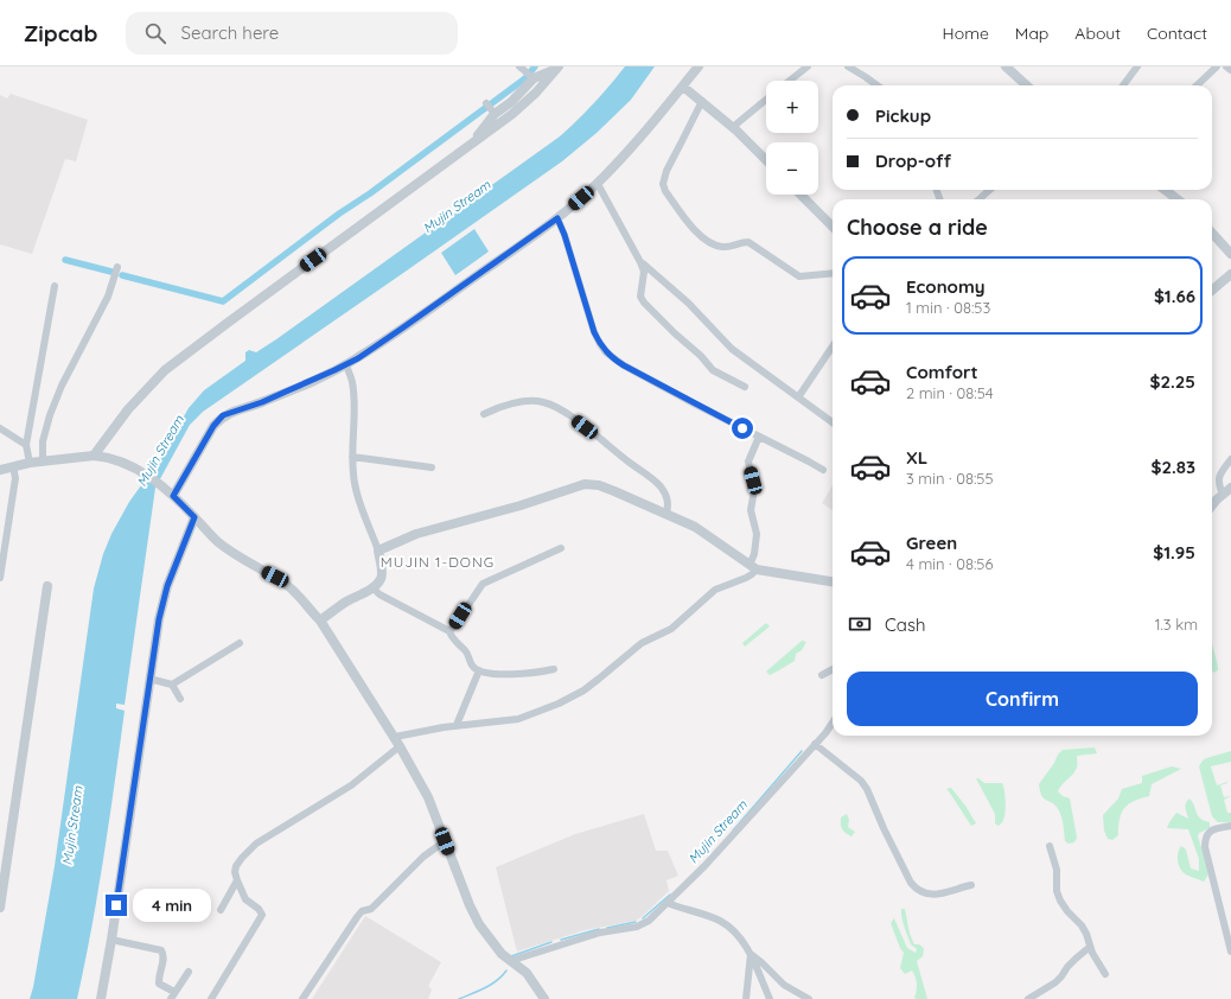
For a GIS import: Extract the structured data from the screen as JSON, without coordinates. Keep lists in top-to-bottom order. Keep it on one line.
{"districts":["MUJIN 1-DONG"],"water":["Mujin Stream"],"page":{"header":"Zipcab","search":"Search here","nav":["Home","Map","About","Contact"],"map_buttons":["+","−"],"banner":["Pickup","Drop-off"],"heading":"Choose a ride","list":[{"name":"Economy","note":"1 min · 08:53","value":"$1.66"},{"name":"Comfort","note":"2 min · 08:54","value":"$2.25"},{"name":"XL","note":"3 min · 08:55","value":"$2.83"},{"name":"Green","note":"4 min · 08:56","value":"$1.95"}],"pay":["Cash","1.3 km"],"buttons":"Confirm","bubble":"4 min"}}
